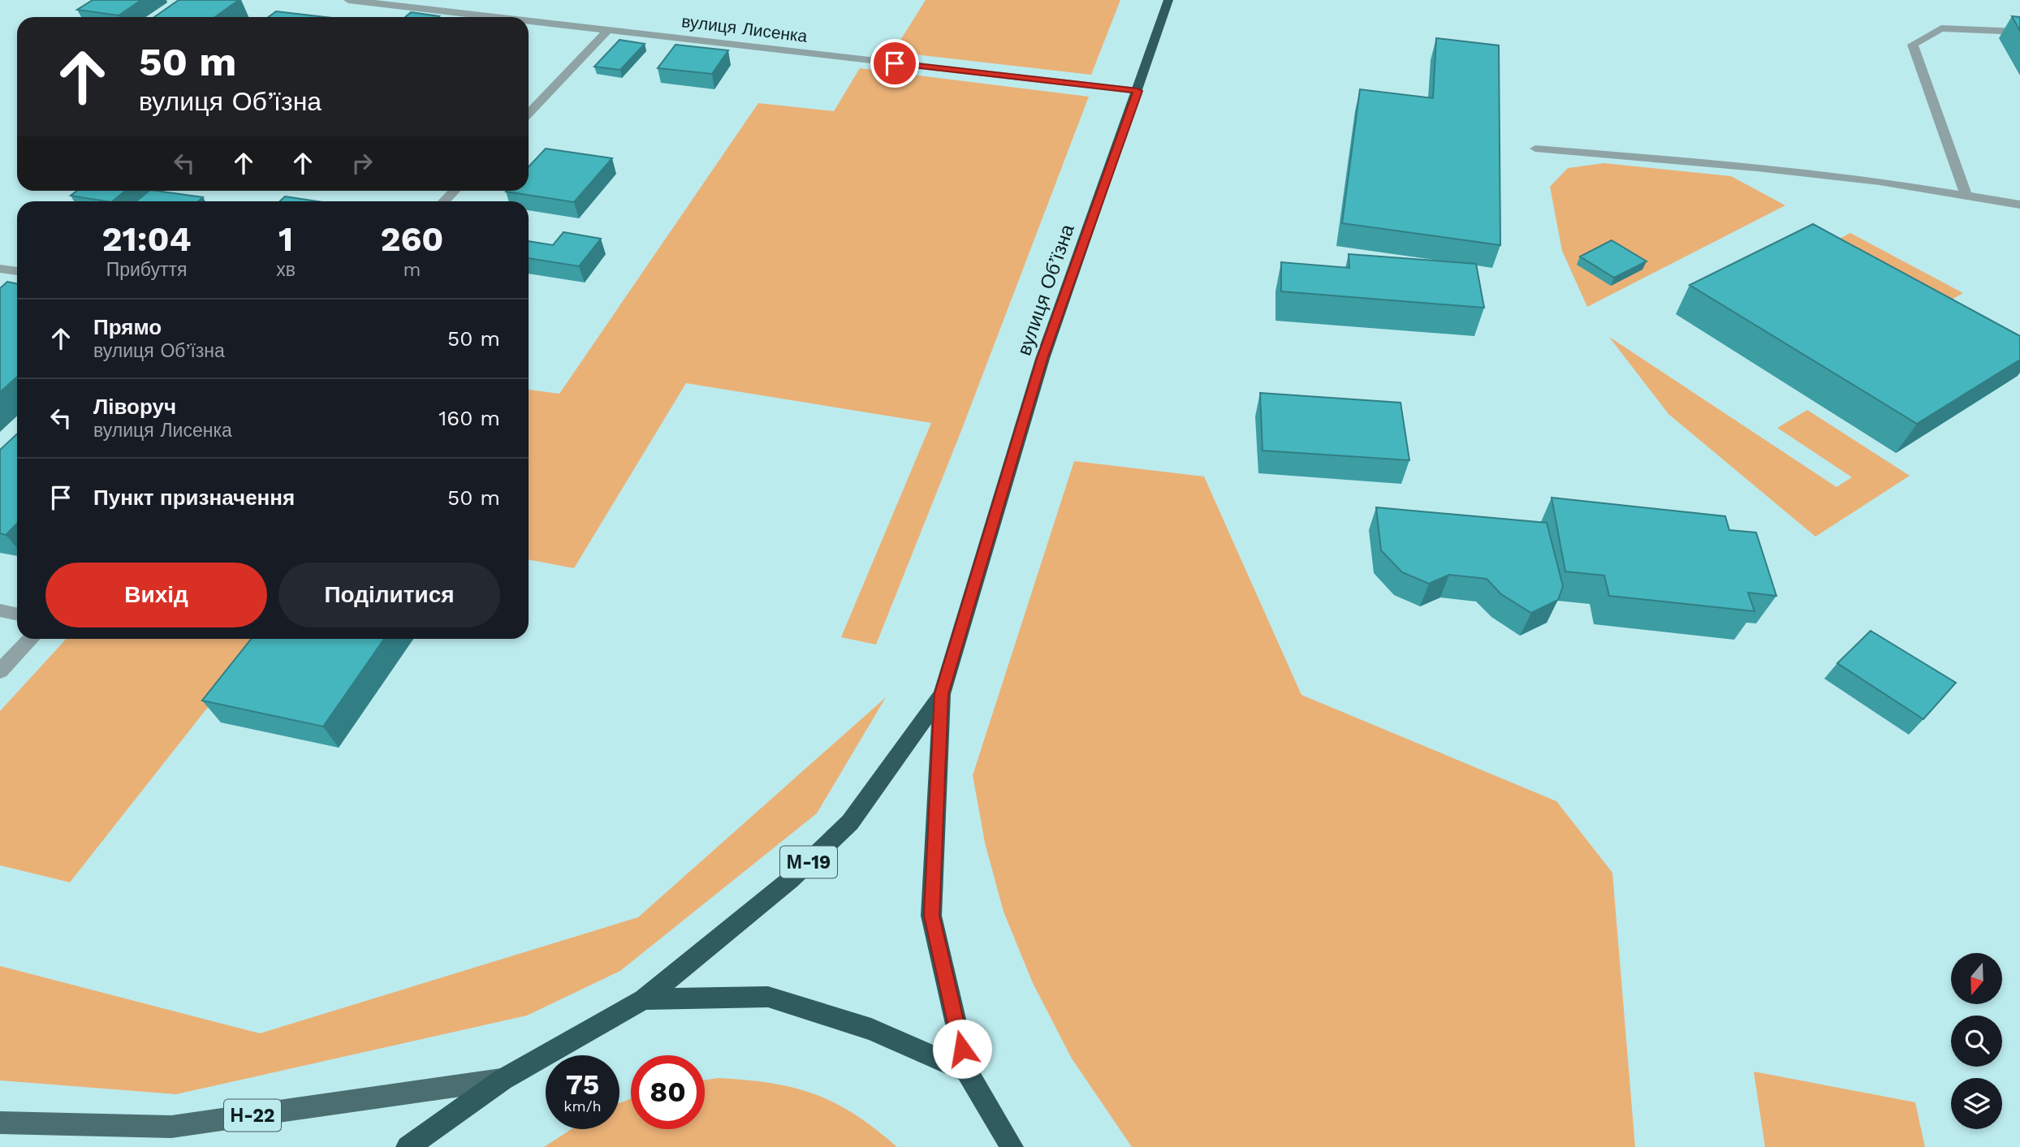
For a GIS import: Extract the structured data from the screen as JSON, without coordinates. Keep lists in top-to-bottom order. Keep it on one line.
{"streets":{"highway":["вулиця Об’їзна","М-19"],"main road":["Н-22"],"street":["вулиця Лисенка"]},"crossings":[["вулиця Лисенка","вулиця Об’їзна"],["вулиця Об’їзна","М-19"],["М-19","Н-22"]],"north":"bottom","page":{"turn":["50 m","вулиця Об’їзна"],"eta":["21:04","Прибуття","1","хв","260","m"],"list":[{"name":"Прямо","note":"вулиця Об’їзна","value":"50 m"},{"name":"Ліворуч","note":"вулиця Лисенка","value":"160 m"},{"name":"Пункт призначення","value":"50 m"}],"buttons":["Вихід","Поділитися"],"speed":"75 km/h","limit":"80"}}
